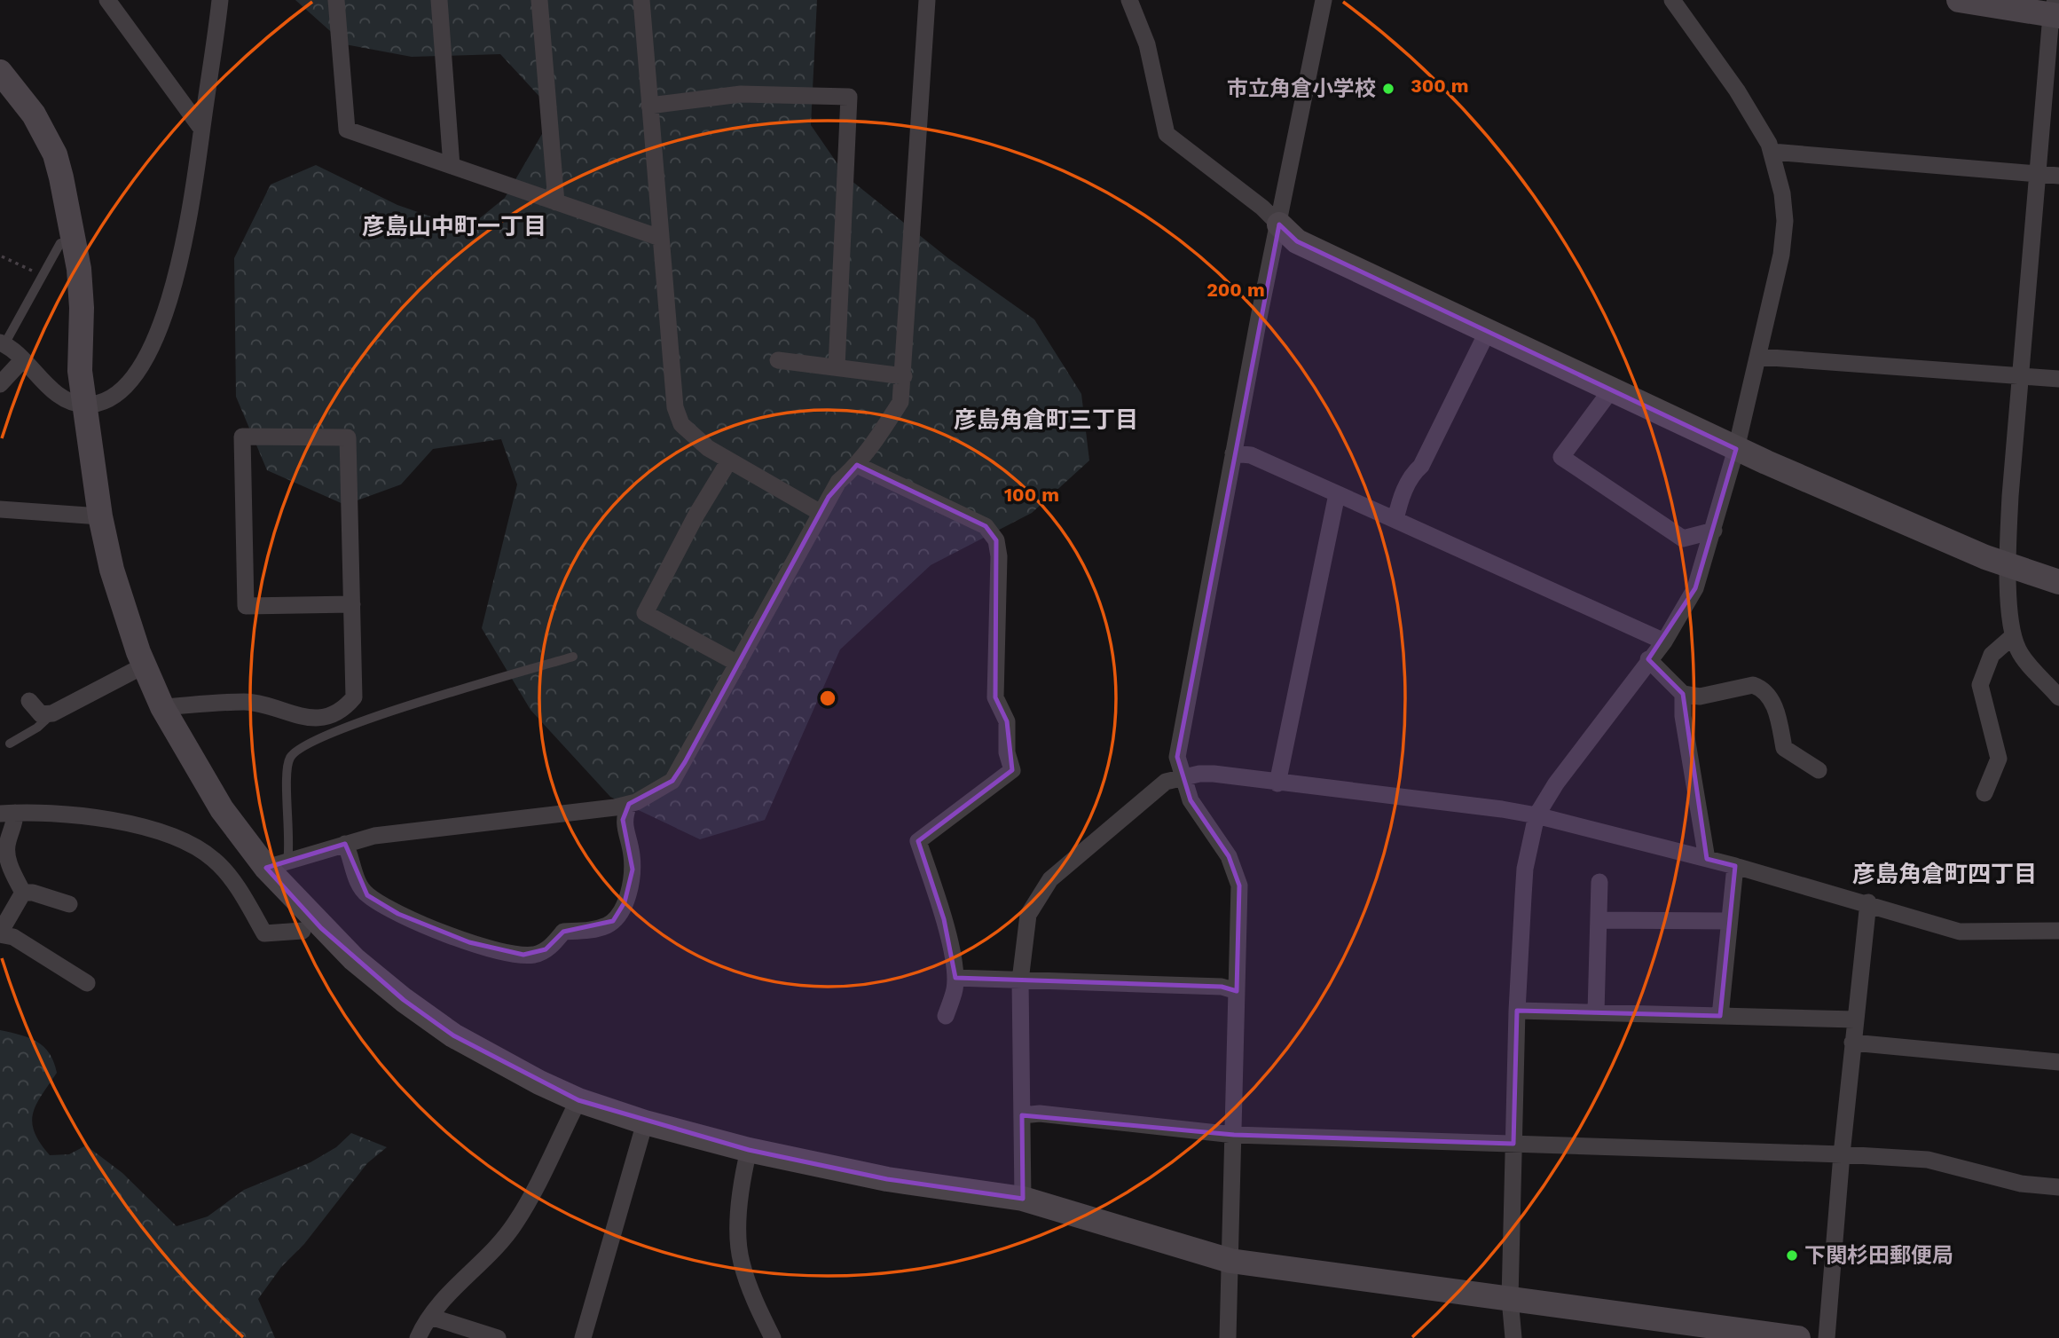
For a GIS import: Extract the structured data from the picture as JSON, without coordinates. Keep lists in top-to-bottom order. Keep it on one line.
{"districts":["彦島山中町一丁目","彦島角倉町三丁目","彦島角倉町四丁目"],"places":["市立角倉小学校","下関杉田郵便局"],"rings":["300 m","200 m","100 m"]}
